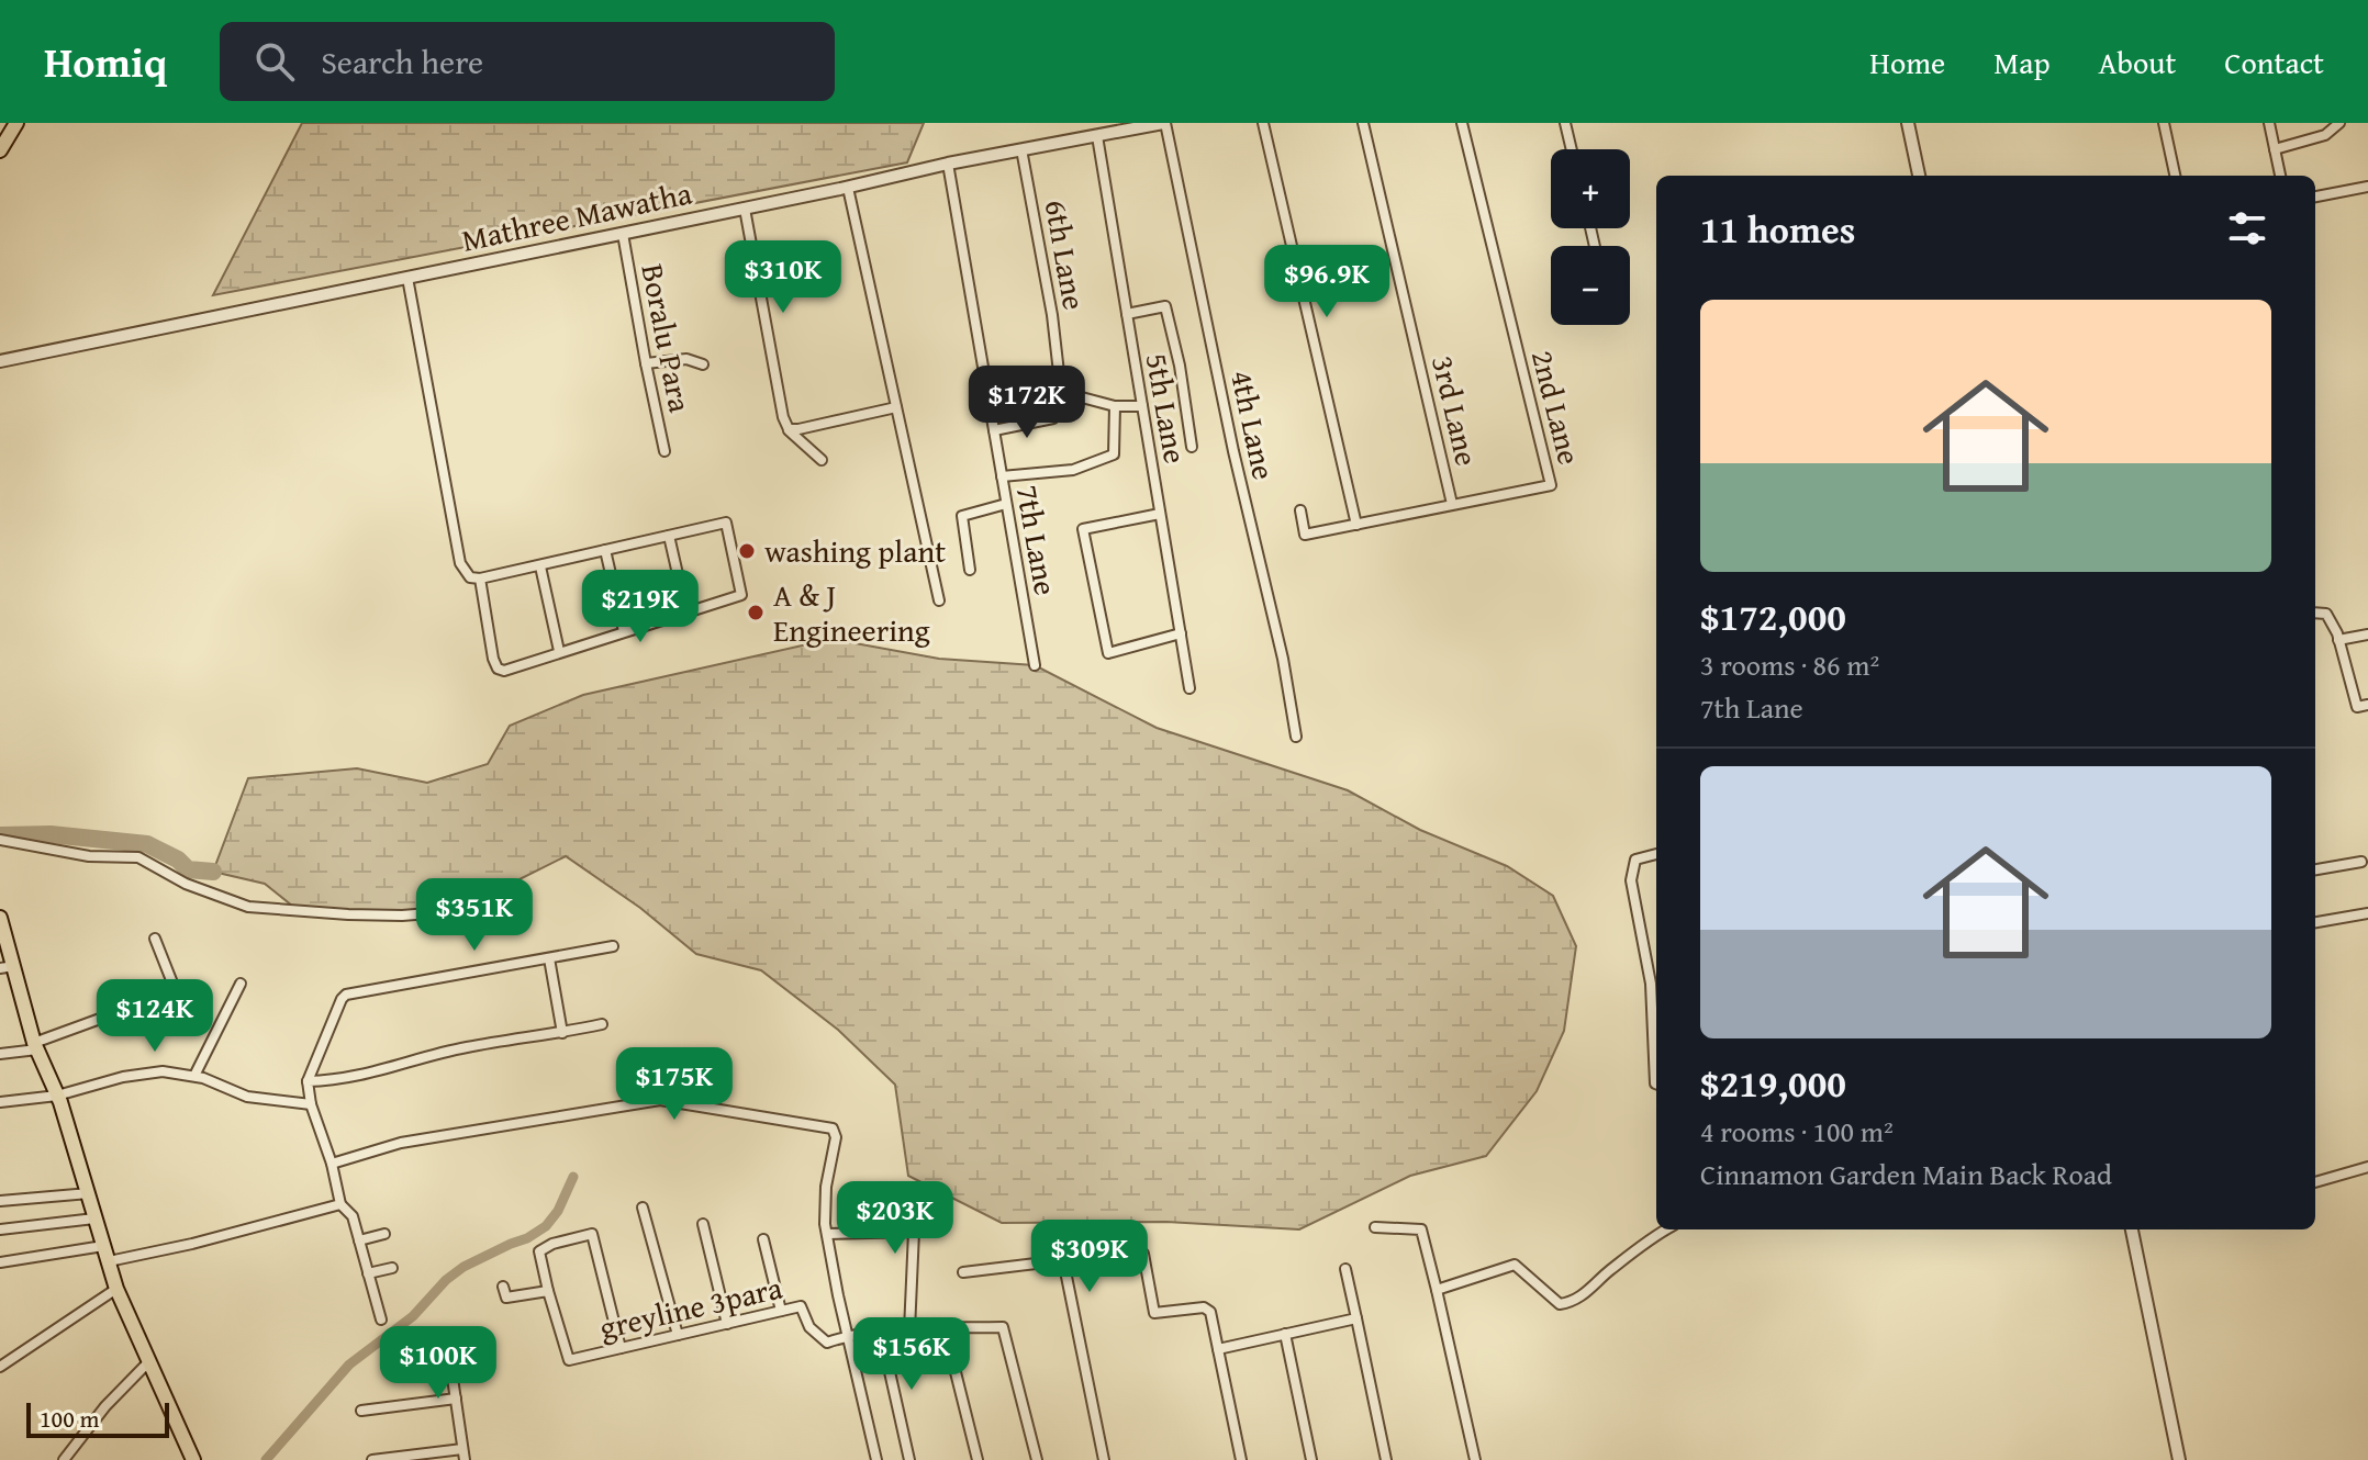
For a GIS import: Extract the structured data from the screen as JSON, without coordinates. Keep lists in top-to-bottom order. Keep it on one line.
{"streets":{"street":["Mathree Mawatha","6th Lane","Boralu Para","2nd Lane","5th Lane","3rd Lane","4th Lane","7th Lane","greyline 3para"]},"crossings":[["Mathree Mawatha","6th Lane"],["Mathree Mawatha","Boralu Para"],["Mathree Mawatha","5th Lane"],["Mathree Mawatha","4th Lane"],["Mathree Mawatha","7th Lane"],["6th Lane","5th Lane"],["2nd Lane","3rd Lane"]],"places":["washing plant","A & J Engineering"],"scale_bar":"100 m","page":{"header":"Homiq","search":"Search here","nav":["Home","Map","About","Contact"],"map_buttons":["+","−"],"heading":"11 homes","price":["$310K","$96.9K","$172K","$219K","$351K","$124K","$175K","$203K","$309K","$156K","$100K"],"list":[{"name":"$172,000","note":"3 rooms · 86 m² · 7th Lane"},{"name":"$219,000","note":"4 rooms · 100 m² · Cinnamon Garden Main Back Road"}],"scale":"100 m"}}
